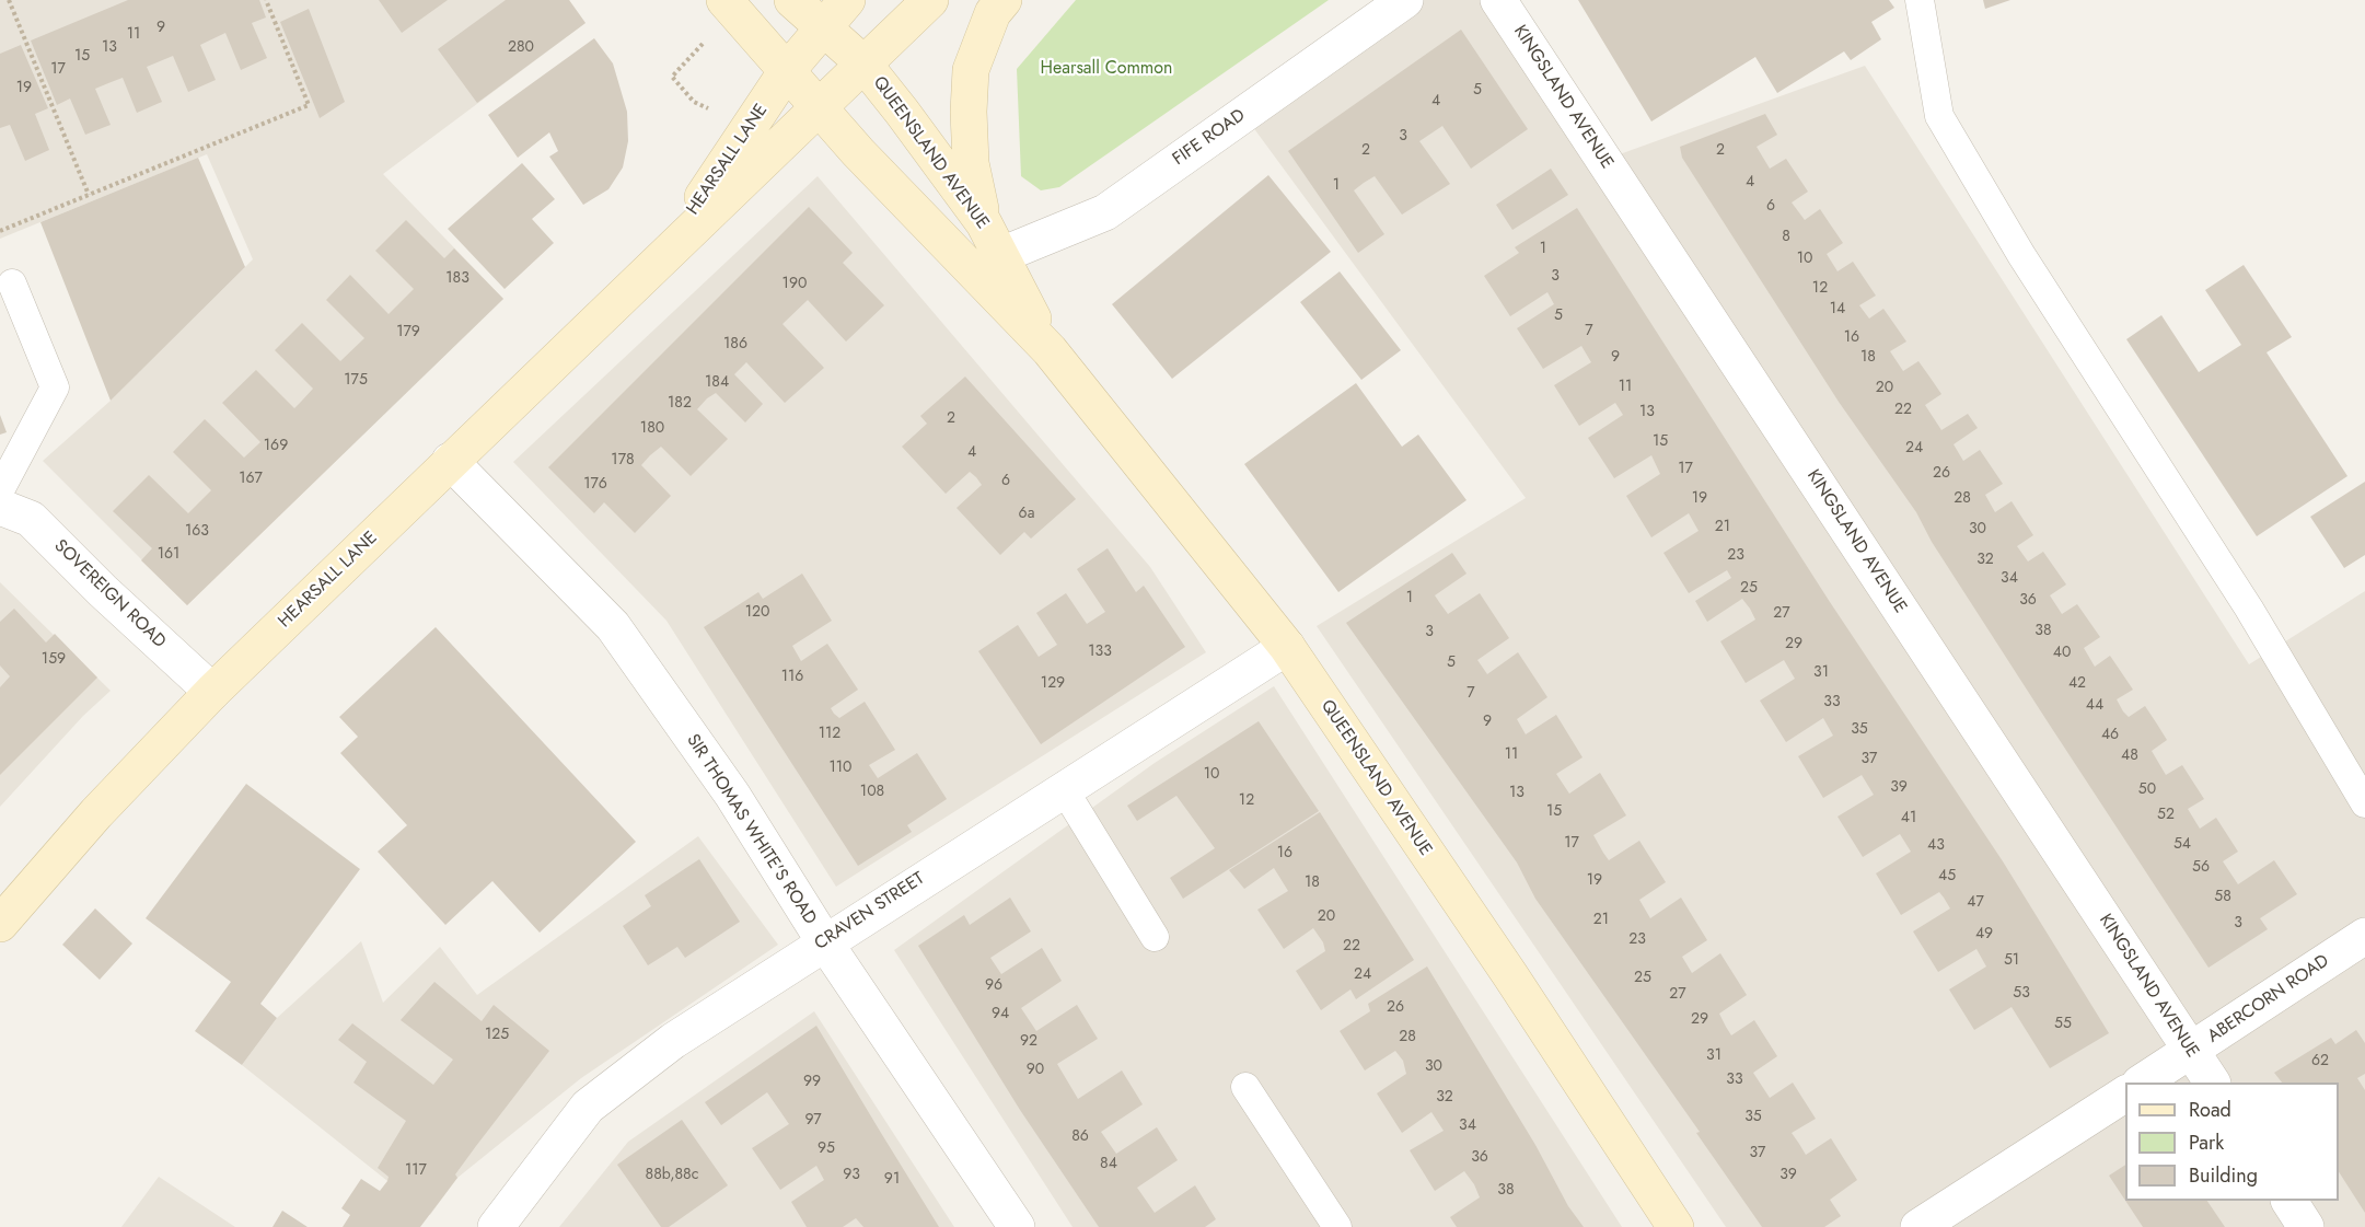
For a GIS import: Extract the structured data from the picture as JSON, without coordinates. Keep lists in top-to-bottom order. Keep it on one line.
{"streets":{"main road":["QUEENSLAND AVENUE","HEARSALL LANE"],"street":["KINGSLAND AVENUE","FIFE ROAD","SOVEREIGN ROAD","SIR THOMAS WHITE'S ROAD","CRAVEN STREET","ABERCORN ROAD"]},"crossings":[["KINGSLAND AVENUE","ABERCORN ROAD"],["FIFE ROAD","QUEENSLAND AVENUE"],["QUEENSLAND AVENUE","HEARSALL LANE"],["QUEENSLAND AVENUE","CRAVEN STREET"],["HEARSALL LANE","SOVEREIGN ROAD"],["HEARSALL LANE","SIR THOMAS WHITE'S ROAD"],["SIR THOMAS WHITE'S ROAD","CRAVEN STREET"]],"parks":["Hearsall Common"],"house_numbers":["9","11","13","280","15","17","19","5","4","3","2","2","4","1","6","8","1","10","3","183","190","12","14","5","7","179","16","186","9","18","175","184","11","20","182","22","13","2","180","15","169","24","4","178","17","26","167","6","176","19","28","6a","21","30","163","161","23","32","34","25","1","36","120","27","38","3","29","133","40","159","5","31","116","129","42","7","33","44","9","35","112","46","11","48","37","110","10","39","50","108","13","12","15","52","41","17","54","43","16","56","45","19","18","58","47","20","21","3","49","23","22","51","24","25","96","53","27","26","94","29","55","125","28","92","31","62","30","90","33","99","32","35","97","34","86","95","37","36","84","117","88b,88c","93","39","91","38"],"legend":["Road","Park","Building"]}
